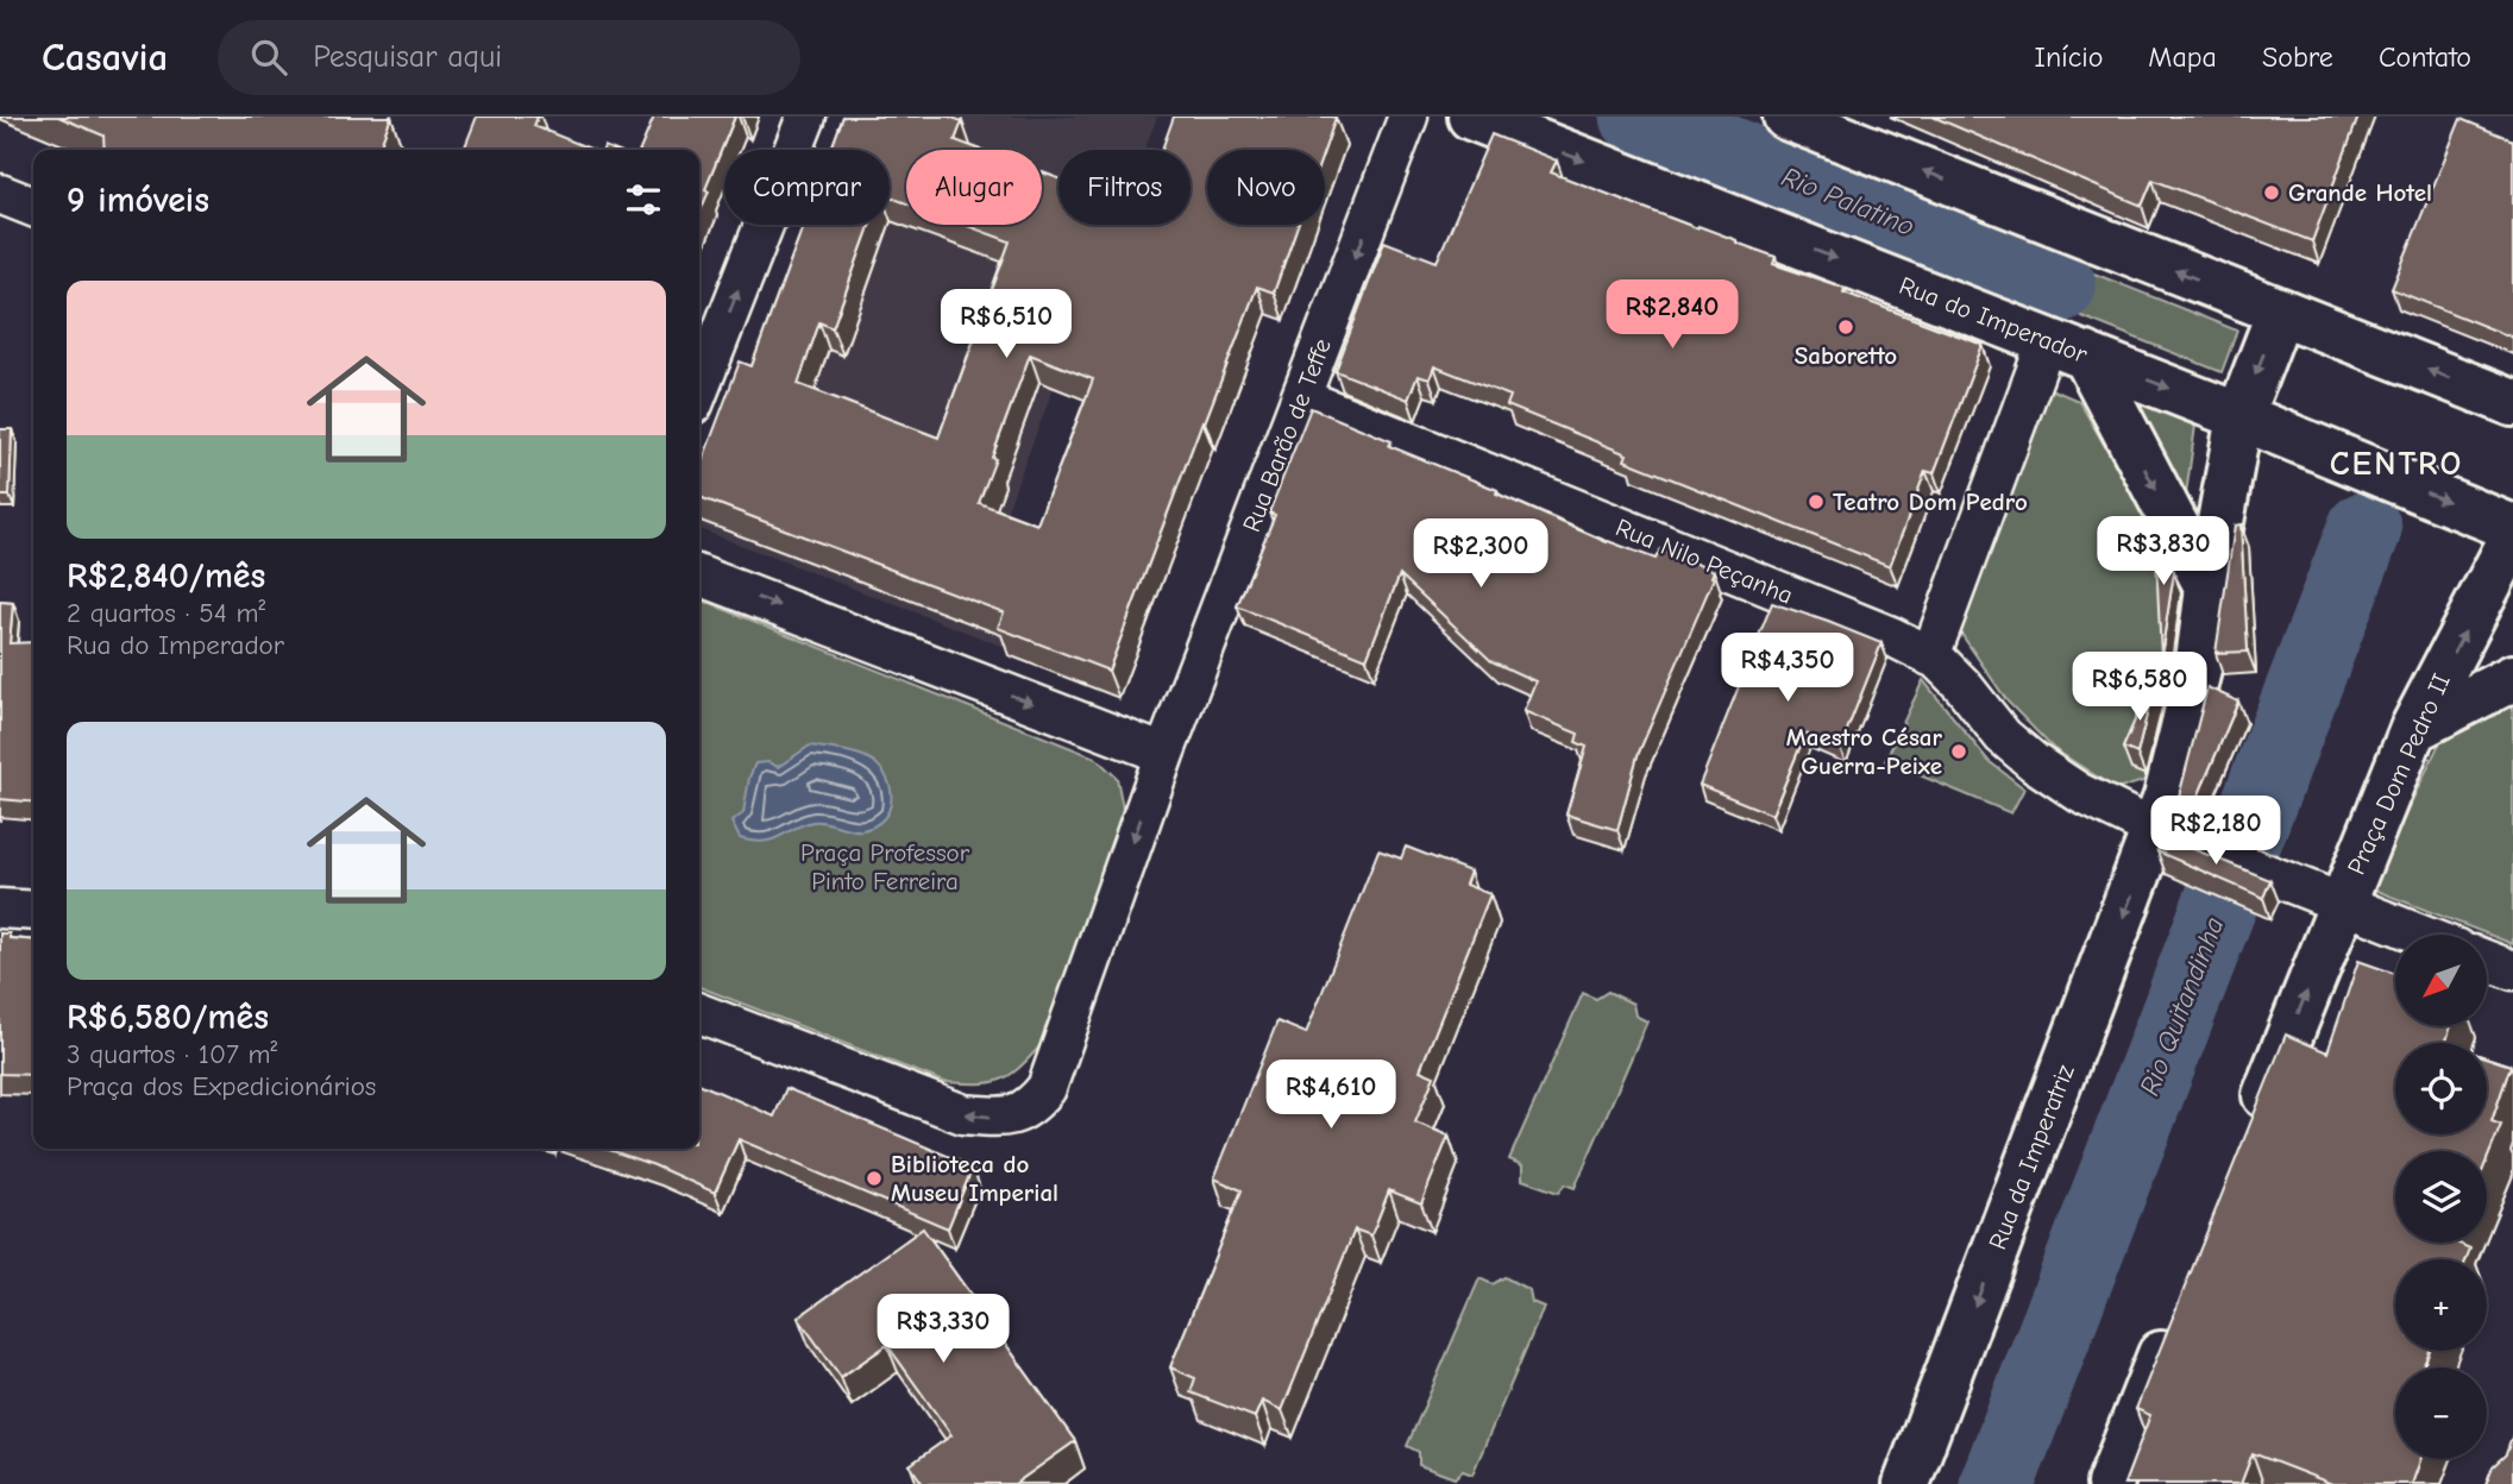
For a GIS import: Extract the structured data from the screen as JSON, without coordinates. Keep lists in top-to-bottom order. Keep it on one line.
{"streets":{"main road":["Rua do Imperador","Praça Dom Pedro II","Rua da Imperatriz"],"street":["Rua Barão de Teffe","Rua Nilo Peçanha"]},"crossings":[["Rua do Imperador","Rua da Imperatriz"],["Rua Barão de Teffe","Rua Nilo Peçanha"],["Rua Nilo Peçanha","Praça Dom Pedro II"],["Rua Nilo Peçanha","Rua da Imperatriz"]],"one_way":["Rua Barão de Teffe","Praça Dom Pedro II"],"districts":["CENTRO"],"water":["Rio Palatino","Rio Quitandinha"],"parks":["Praça Professor Pinto Ferreira"],"places":["Grande Hotel","Saboretto","Teatro Dom Pedro","Maestro César Guerra-Peixe","Biblioteca do Museu Imperial"],"north":"bottom left","page":{"header":"Casavia","search":"Pesquisar aqui","nav":["Início","Mapa","Sobre","Contato"],"chip":["Comprar","Alugar","Filtros","Novo"],"heading":"9 imóveis","list":[{"name":"R$2,840/mês","note":"2 quartos · 54 m² · Rua do Imperador"},{"name":"R$6,580/mês","note":"3 quartos · 107 m² · Praça dos Expedicionários"}],"price":["R$2,840","R$6,510","R$3,830","R$2,300","R$4,350","R$6,580","R$2,180","R$4,610","R$3,330"],"map_buttons":["+","−"]}}
